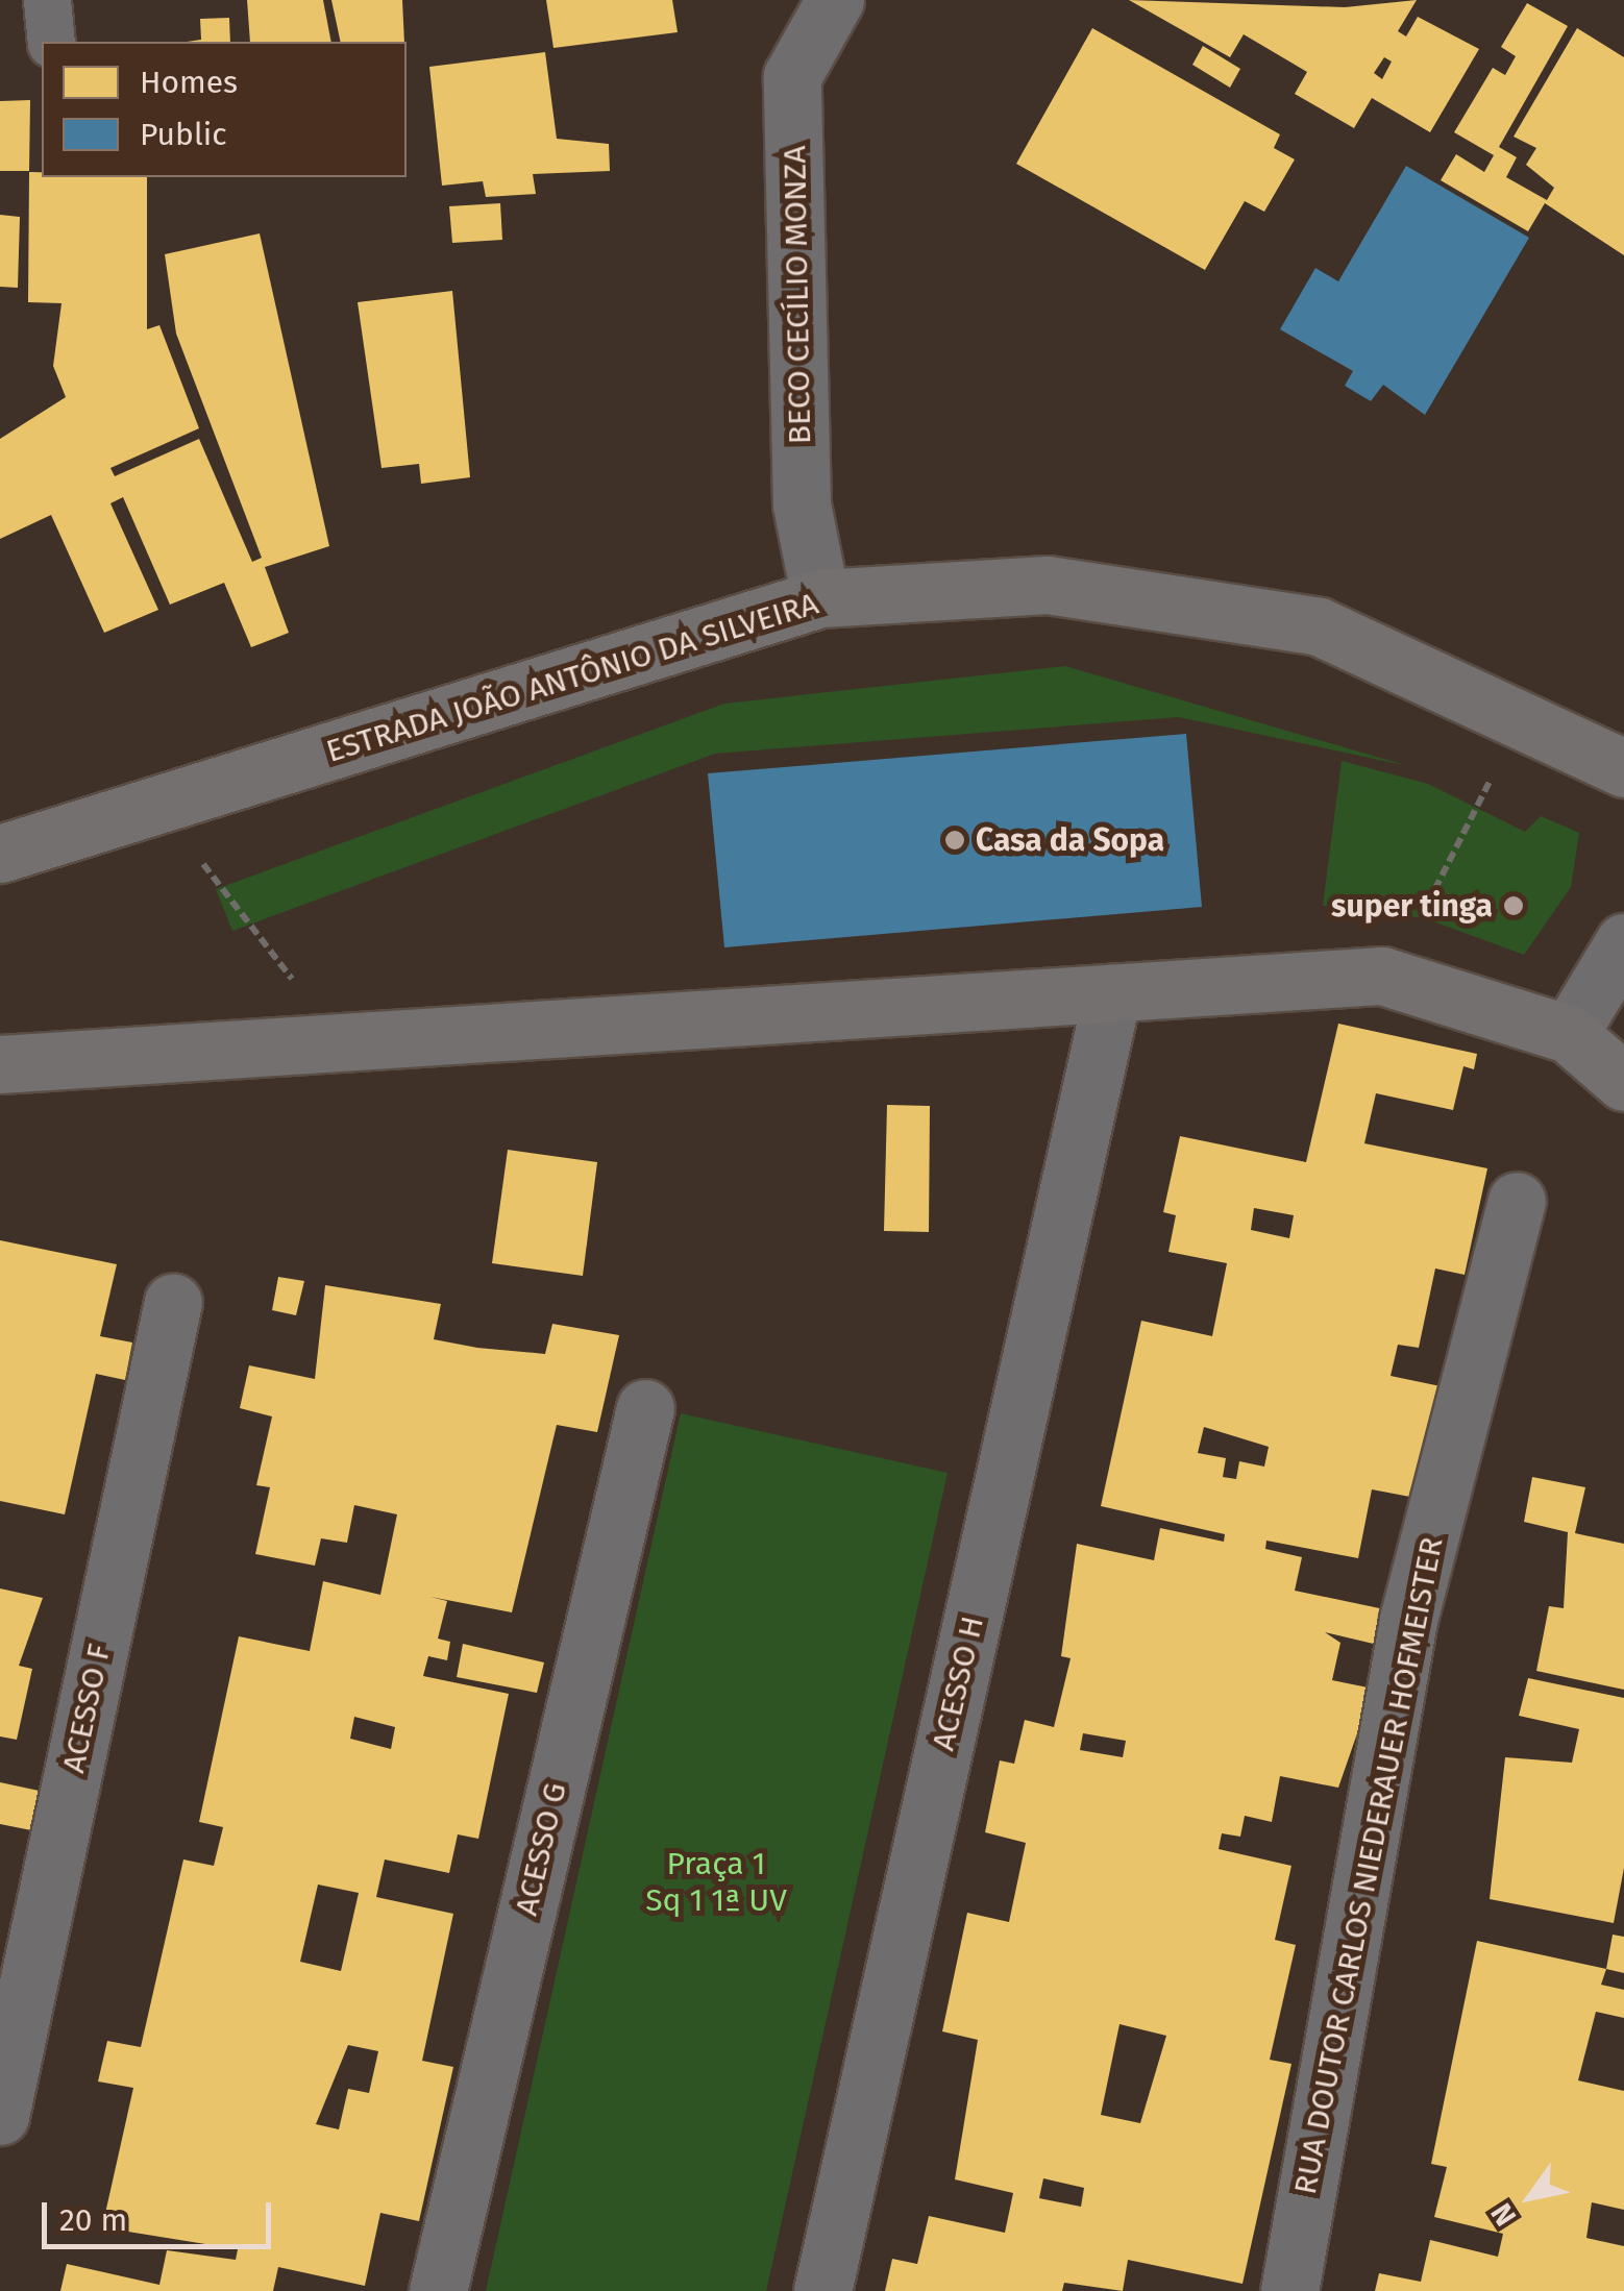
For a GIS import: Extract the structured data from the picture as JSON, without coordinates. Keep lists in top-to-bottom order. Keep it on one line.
{"streets":{"main road":["ESTRADA JOÃO ANTÔNIO DA SILVEIRA"],"street":["BECO CECÍLIO MONZA","ACESSO H","ACESSO F","ACESSO G","RUA DOUTOR CARLOS NIEDERAUER HOFMEISTER"]},"crossings":[["BECO CECÍLIO MONZA","ESTRADA JOÃO ANTÔNIO DA SILVEIRA"]],"parks":["Praça 1 Sq 1 1ª UV"],"places":["Casa da Sopa","super tinga"],"legend":["Homes","Public"],"scale_bar":"20 m","north":"bottom left"}
